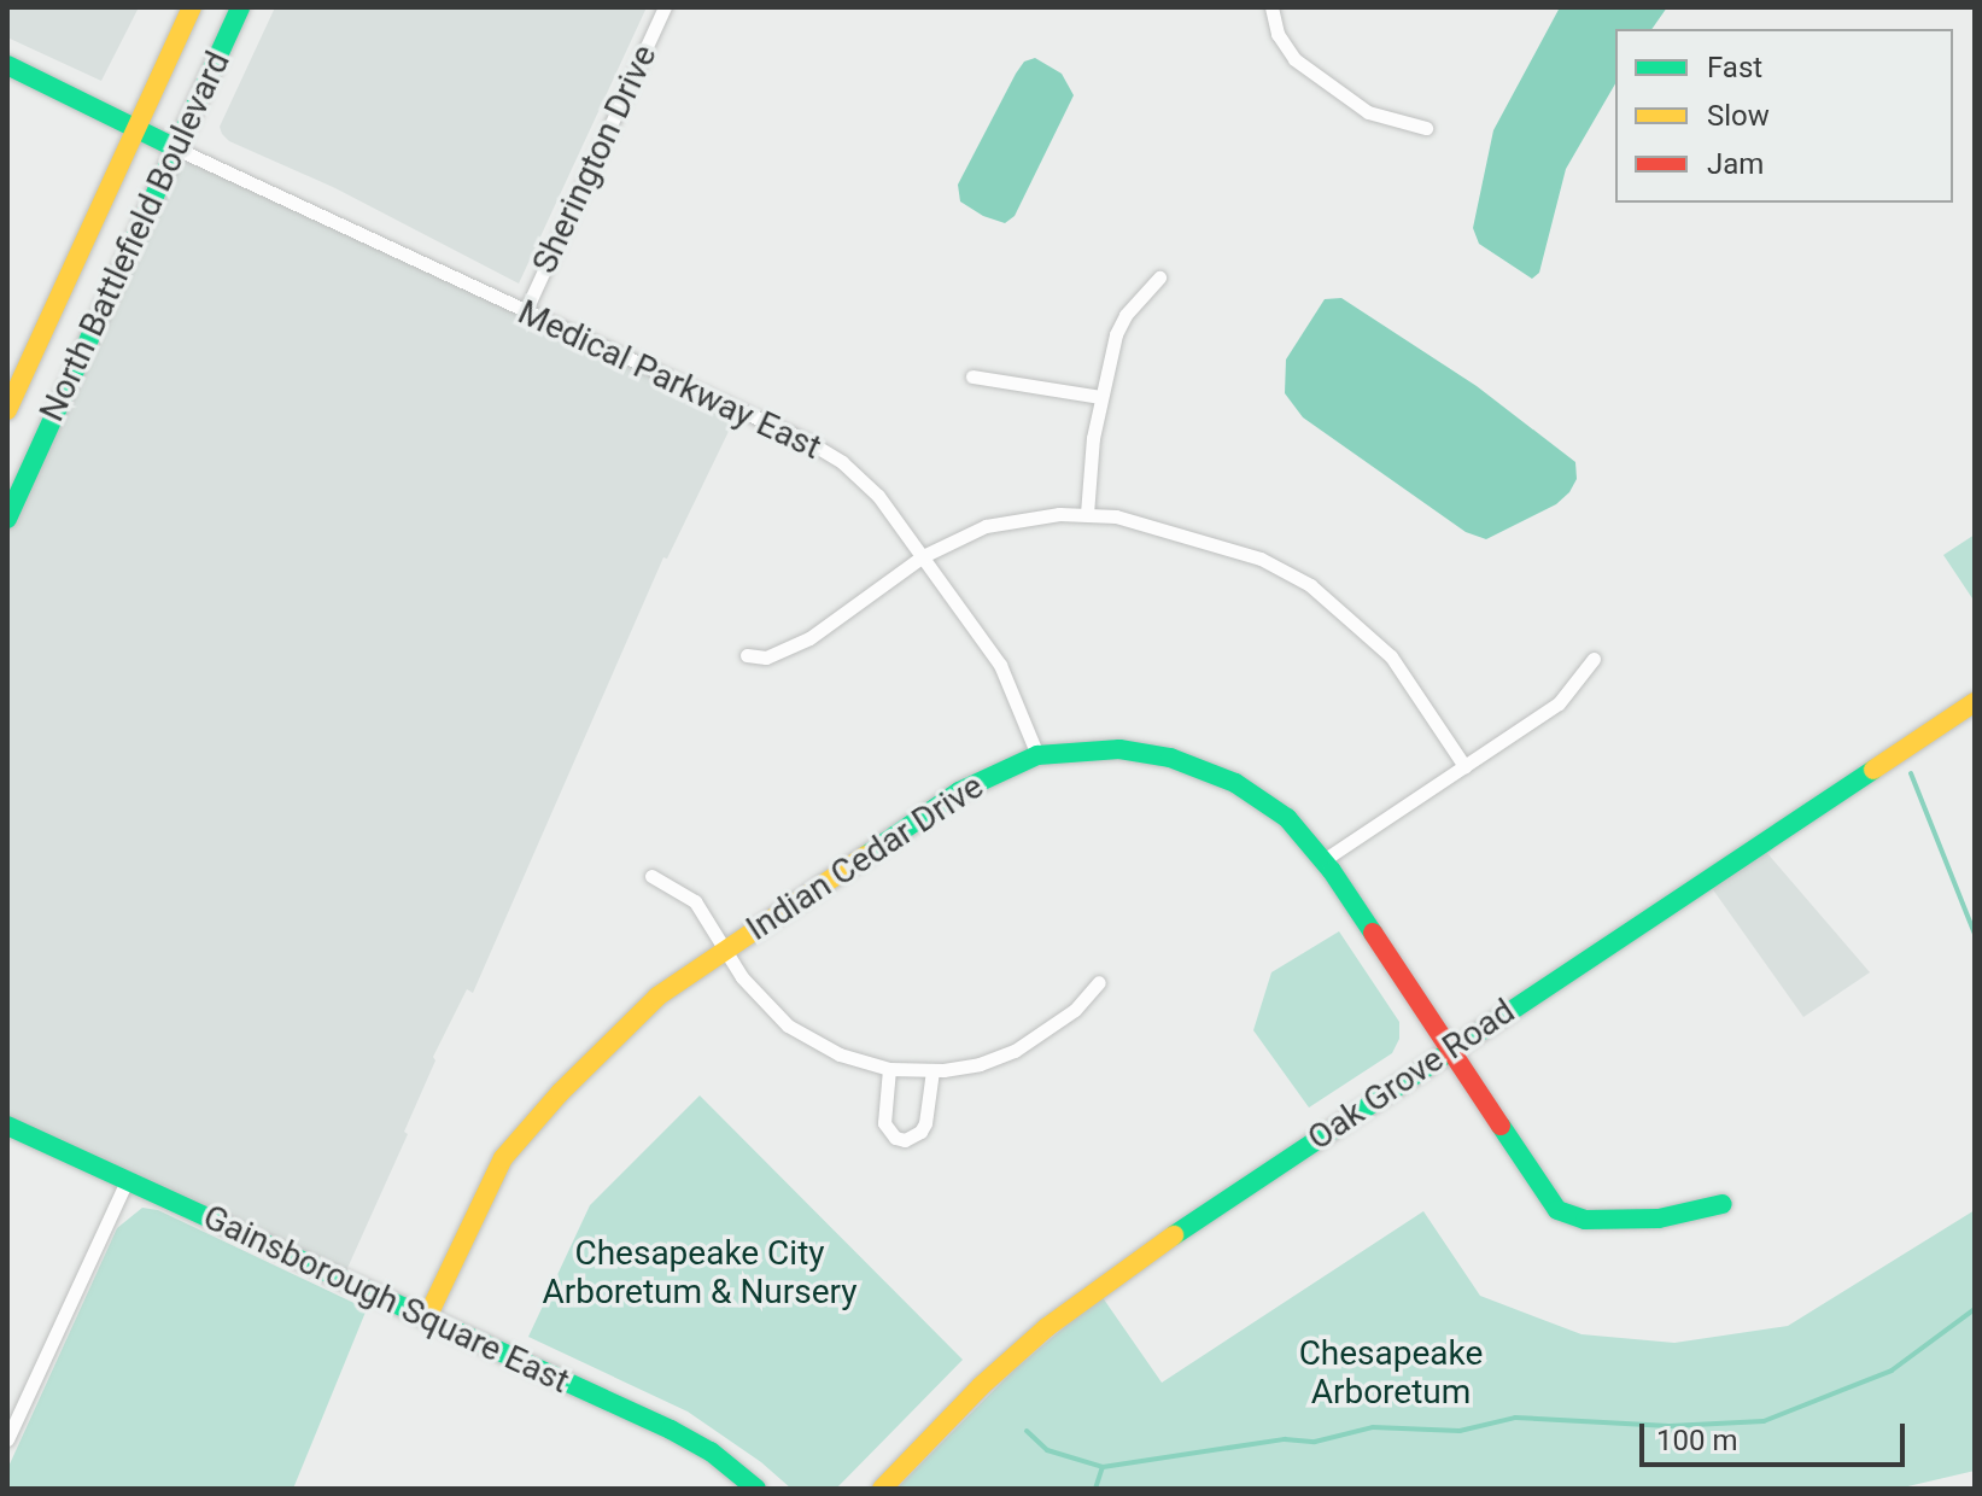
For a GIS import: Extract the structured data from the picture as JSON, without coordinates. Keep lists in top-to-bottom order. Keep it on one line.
{"streets":{"street":["Sherington Drive","North Battlefield Boulevard","Medical Parkway East","Indian Cedar Drive","Oak Grove Road","Gainsborough Square East"]},"crossings":[["Sherington Drive","Medical Parkway East"],["North Battlefield Boulevard","Medical Parkway East"],["Medical Parkway East","Indian Cedar Drive"],["Indian Cedar Drive","Oak Grove Road"],["Indian Cedar Drive","Gainsborough Square East"]],"parks":["Chesapeake City Arboretum & Nursery","Chesapeake Arboretum"],"legend":["Fast","Slow","Jam"],"scale_bar":"100 m"}
